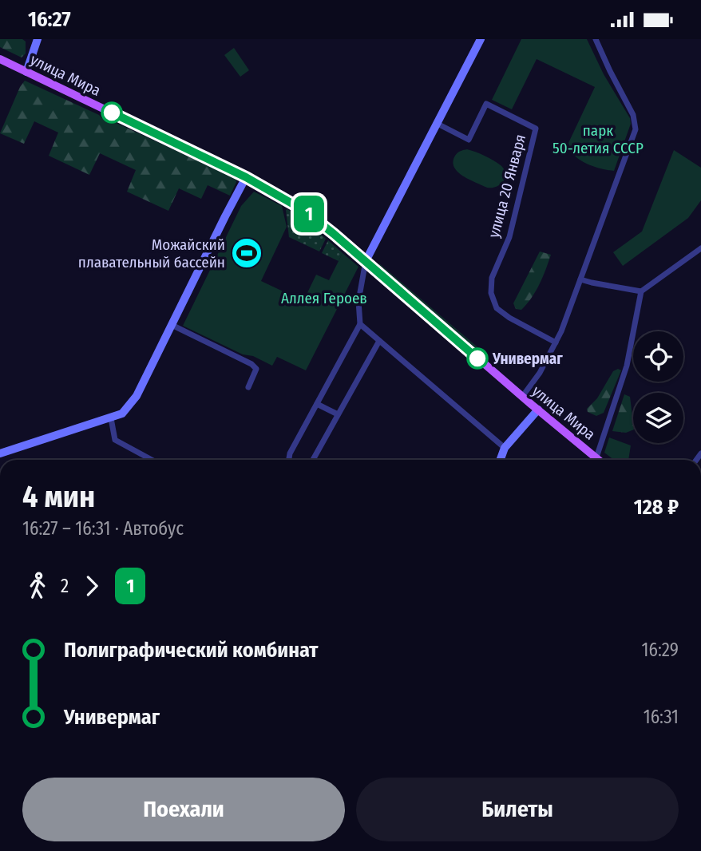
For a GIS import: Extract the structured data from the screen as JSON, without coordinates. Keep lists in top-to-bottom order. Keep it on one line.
{"streets":{"main road":["улица Мира"],"street":["улица 20 Января"]},"parks":["парк 50-летия СССР","Аллея Героев"],"places":{"sports":["Можайский плавательный бассейн"],"other":["Универмаг"]},"lines":["bus line 1"],"page":{"status":"16:27","on_map":"1","heading":["4 мин","16:27 – 16:31 · Автобус","128 ₽"],"legs":["2","1"],"list":[{"name":"Полиграфический комбинат","value":"16:29"},{"name":"Универмаг","value":"16:31"}],"buttons":["Поехали","Билеты"]}}
